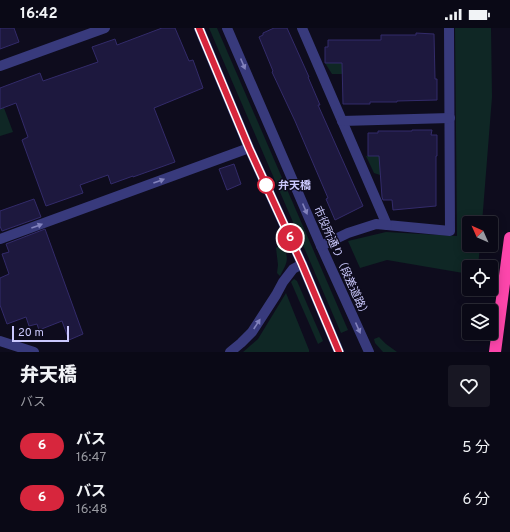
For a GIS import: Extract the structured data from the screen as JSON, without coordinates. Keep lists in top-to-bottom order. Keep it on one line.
{"streets":{"street":["市役所通り（段差道路）"]},"places":["弁天橋"],"lines":["bus line 6"],"scale_bar":"20 m","north":"top left","page":{"status":"16:42","on_map":"6","scale":"20 m","heading":["弁天橋","バス"],"list":[{"mark":"6","name":"バス","note":"16:47","value":"5 分"},{"mark":"6","name":"バス","note":"16:48","value":"6 分"}]}}
